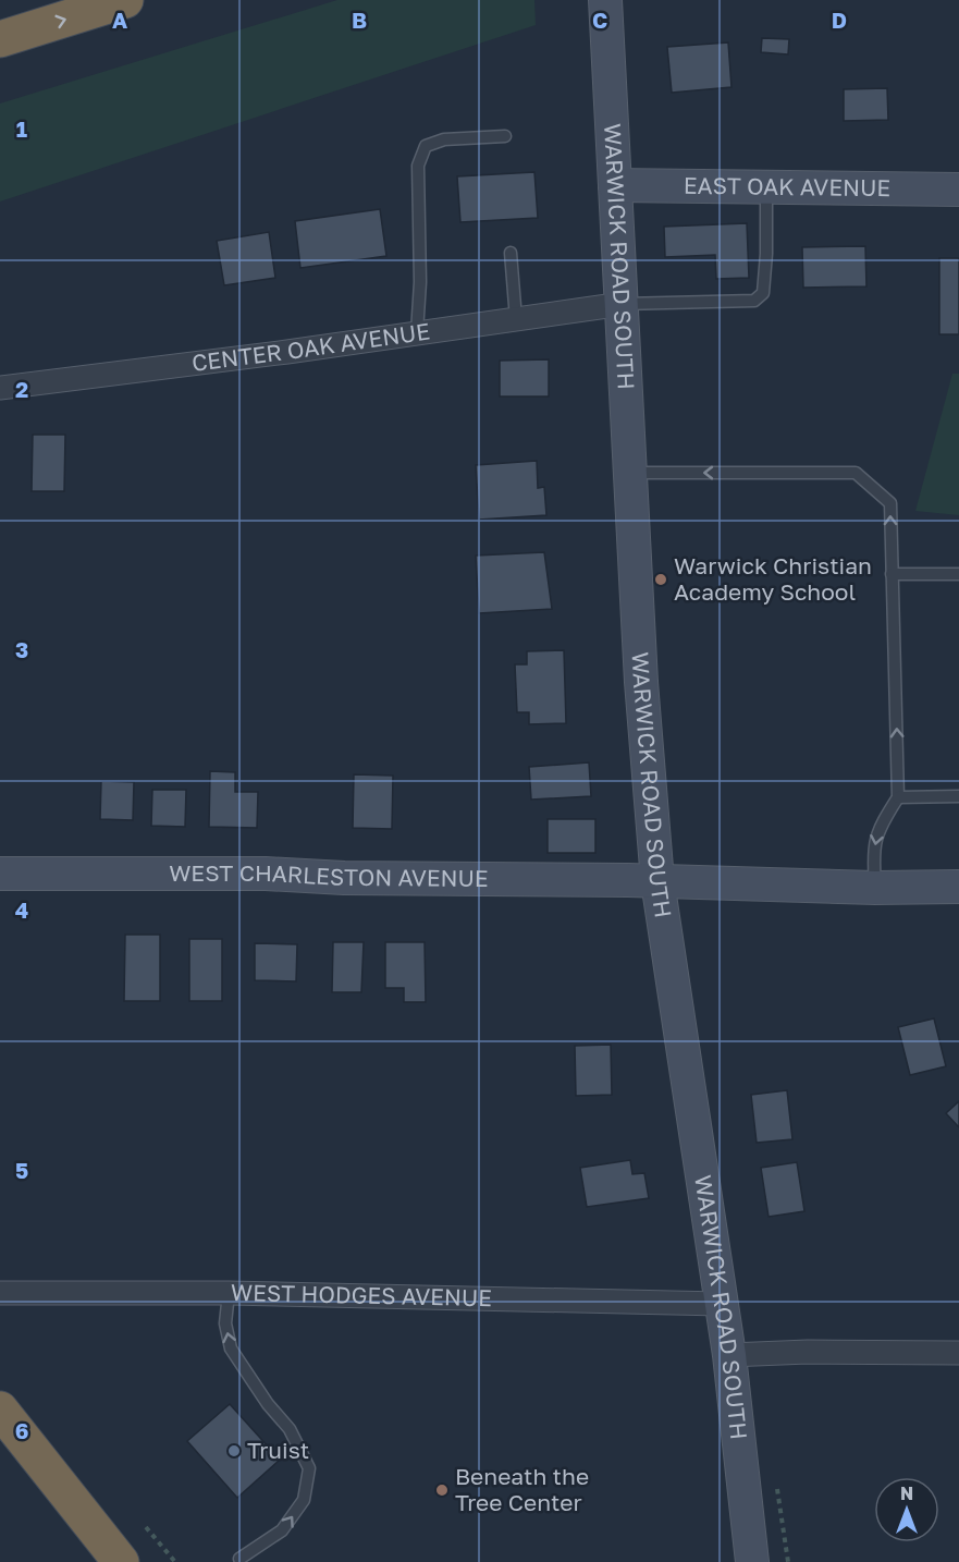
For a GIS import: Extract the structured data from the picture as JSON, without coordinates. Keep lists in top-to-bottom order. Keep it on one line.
{"streets":{"street":["EAST OAK AVENUE","WARWICK ROAD SOUTH","CENTER OAK AVENUE","WEST CHARLESTON AVENUE","WEST HODGES AVENUE"]},"crossings":[["EAST OAK AVENUE","WARWICK ROAD SOUTH"],["WARWICK ROAD SOUTH","CENTER OAK AVENUE"],["WARWICK ROAD SOUTH","WEST CHARLESTON AVENUE"],["WARWICK ROAD SOUTH","WEST HODGES AVENUE"]],"places":["Warwick Christian Academy School","Truist","Beneath the Tree Center"],"north":"top","grid":{"columns":["A","B","C","D"],"rows":["1","2","3","4","5","6"]}}
